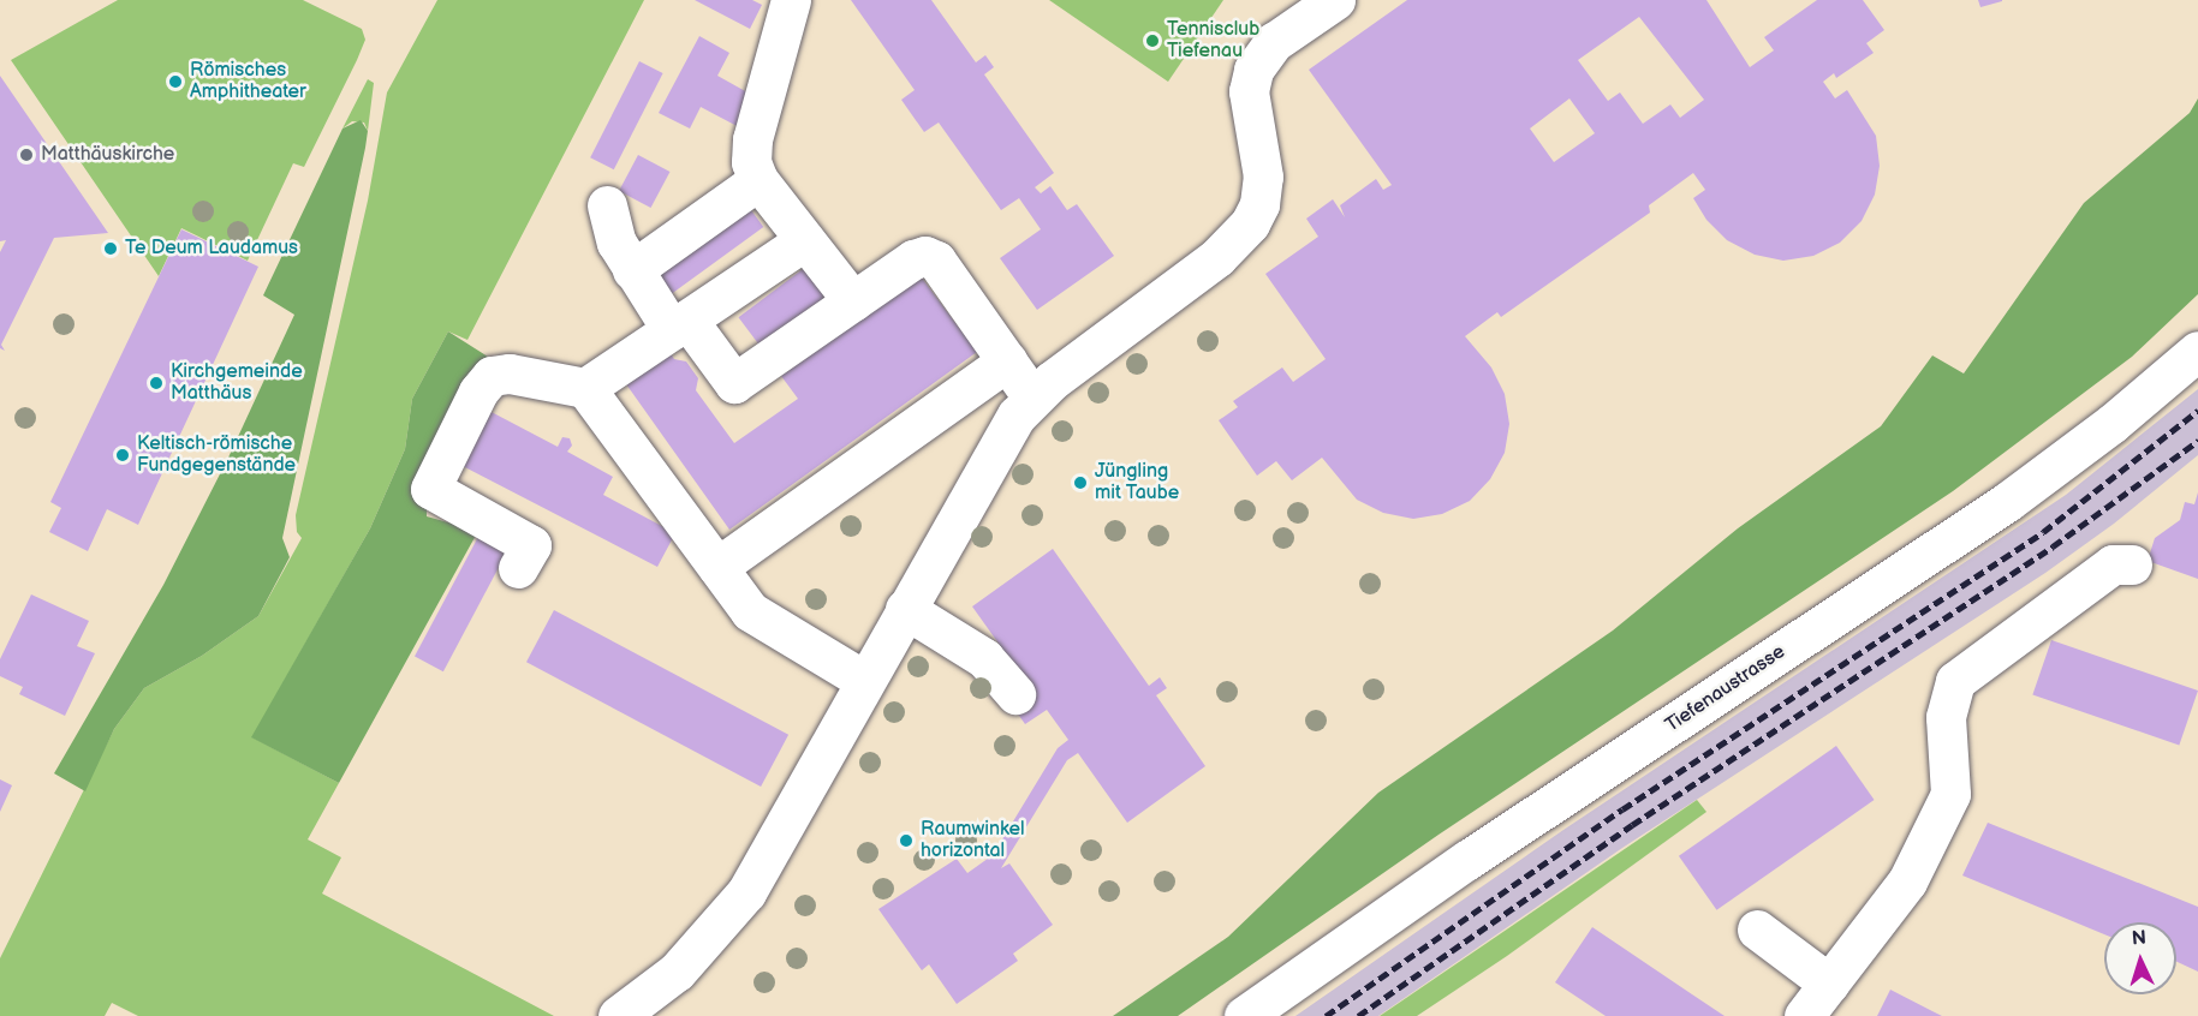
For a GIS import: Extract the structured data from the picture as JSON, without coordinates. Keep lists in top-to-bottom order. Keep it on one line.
{"streets":{"street":["Tiefenaustrasse"]},"places":["Tennisclub Tiefenau","Römisches Amphitheater","Matthäuskirche","Te Deum Laudamus","Kirchgemeinde Matthäus","Keltisch-römische Fundgegenstände","Jüngling mit Taube","Raumwinkel horizontal"],"north":"top"}
